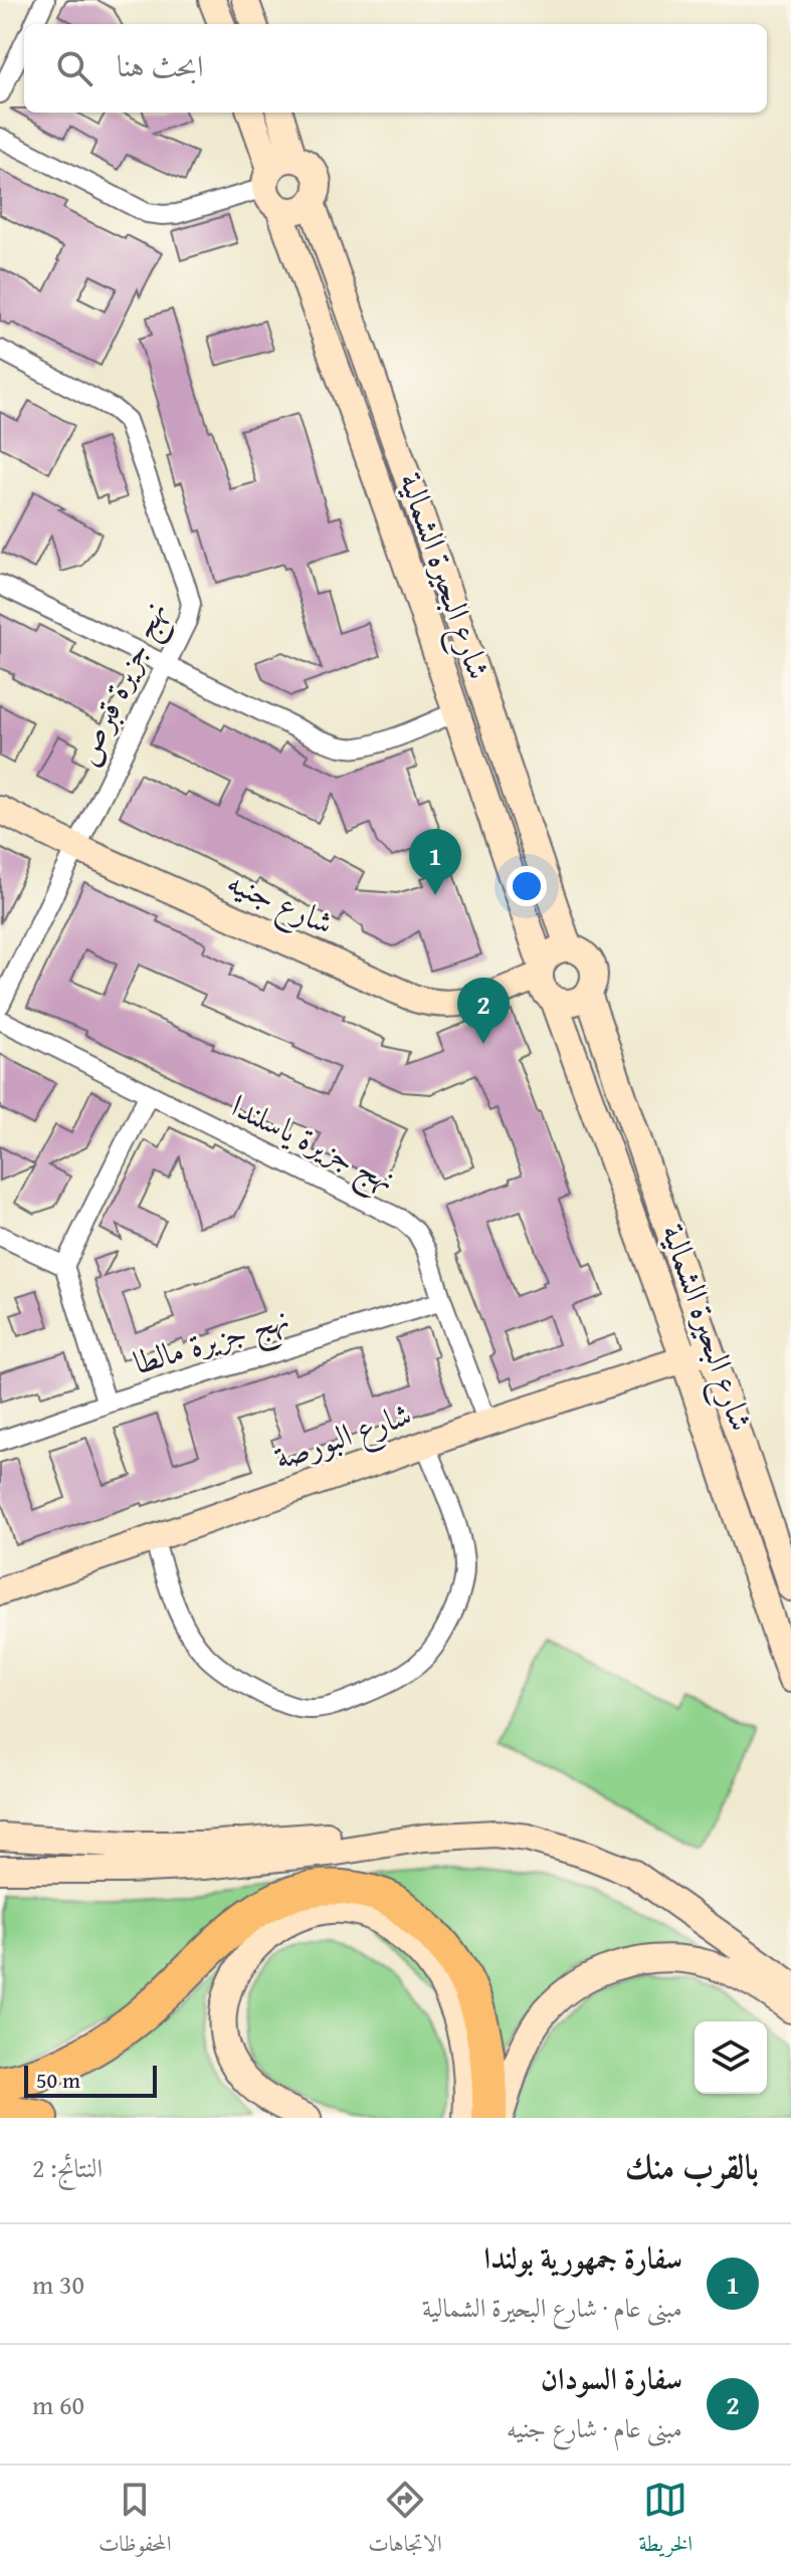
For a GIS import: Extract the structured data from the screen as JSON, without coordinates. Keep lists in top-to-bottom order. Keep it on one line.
{"streets":{"main road":["شارع البحيرة الشمالية","شارع جنيه","شارع البورصة"],"street":["نهج جزيرة قبرص","نهج جزيرة ياسلندا","نهج جزيرة مالطا"]},"crossings":[["شارع البحيرة الشمالية","شارع جنيه"],["شارع البحيرة الشمالية","شارع البورصة"],["نهج جزيرة قبرص","شارع جنيه"],["نهج جزيرة ياسلندا","نهج جزيرة مالطا"],["نهج جزيرة ياسلندا","شارع البورصة"]],"scale_bar":"50 m","page":{"search":"ابحث هنا","pins":["1","2"],"scale":"50 m","heading":["بالقرب منك","النتائج: 2"],"list":[{"mark":"1","name":"سفارة جمهورية بولندا","note":"مبنى عام · شارع البحيرة الشمالية","value":"30 m"},{"mark":"2","name":"سفارة السودان","note":"مبنى عام · شارع جنيه","value":"60 m"}],"nav":["الخريطة","الاتجاهات","المحفوظات"]}}
